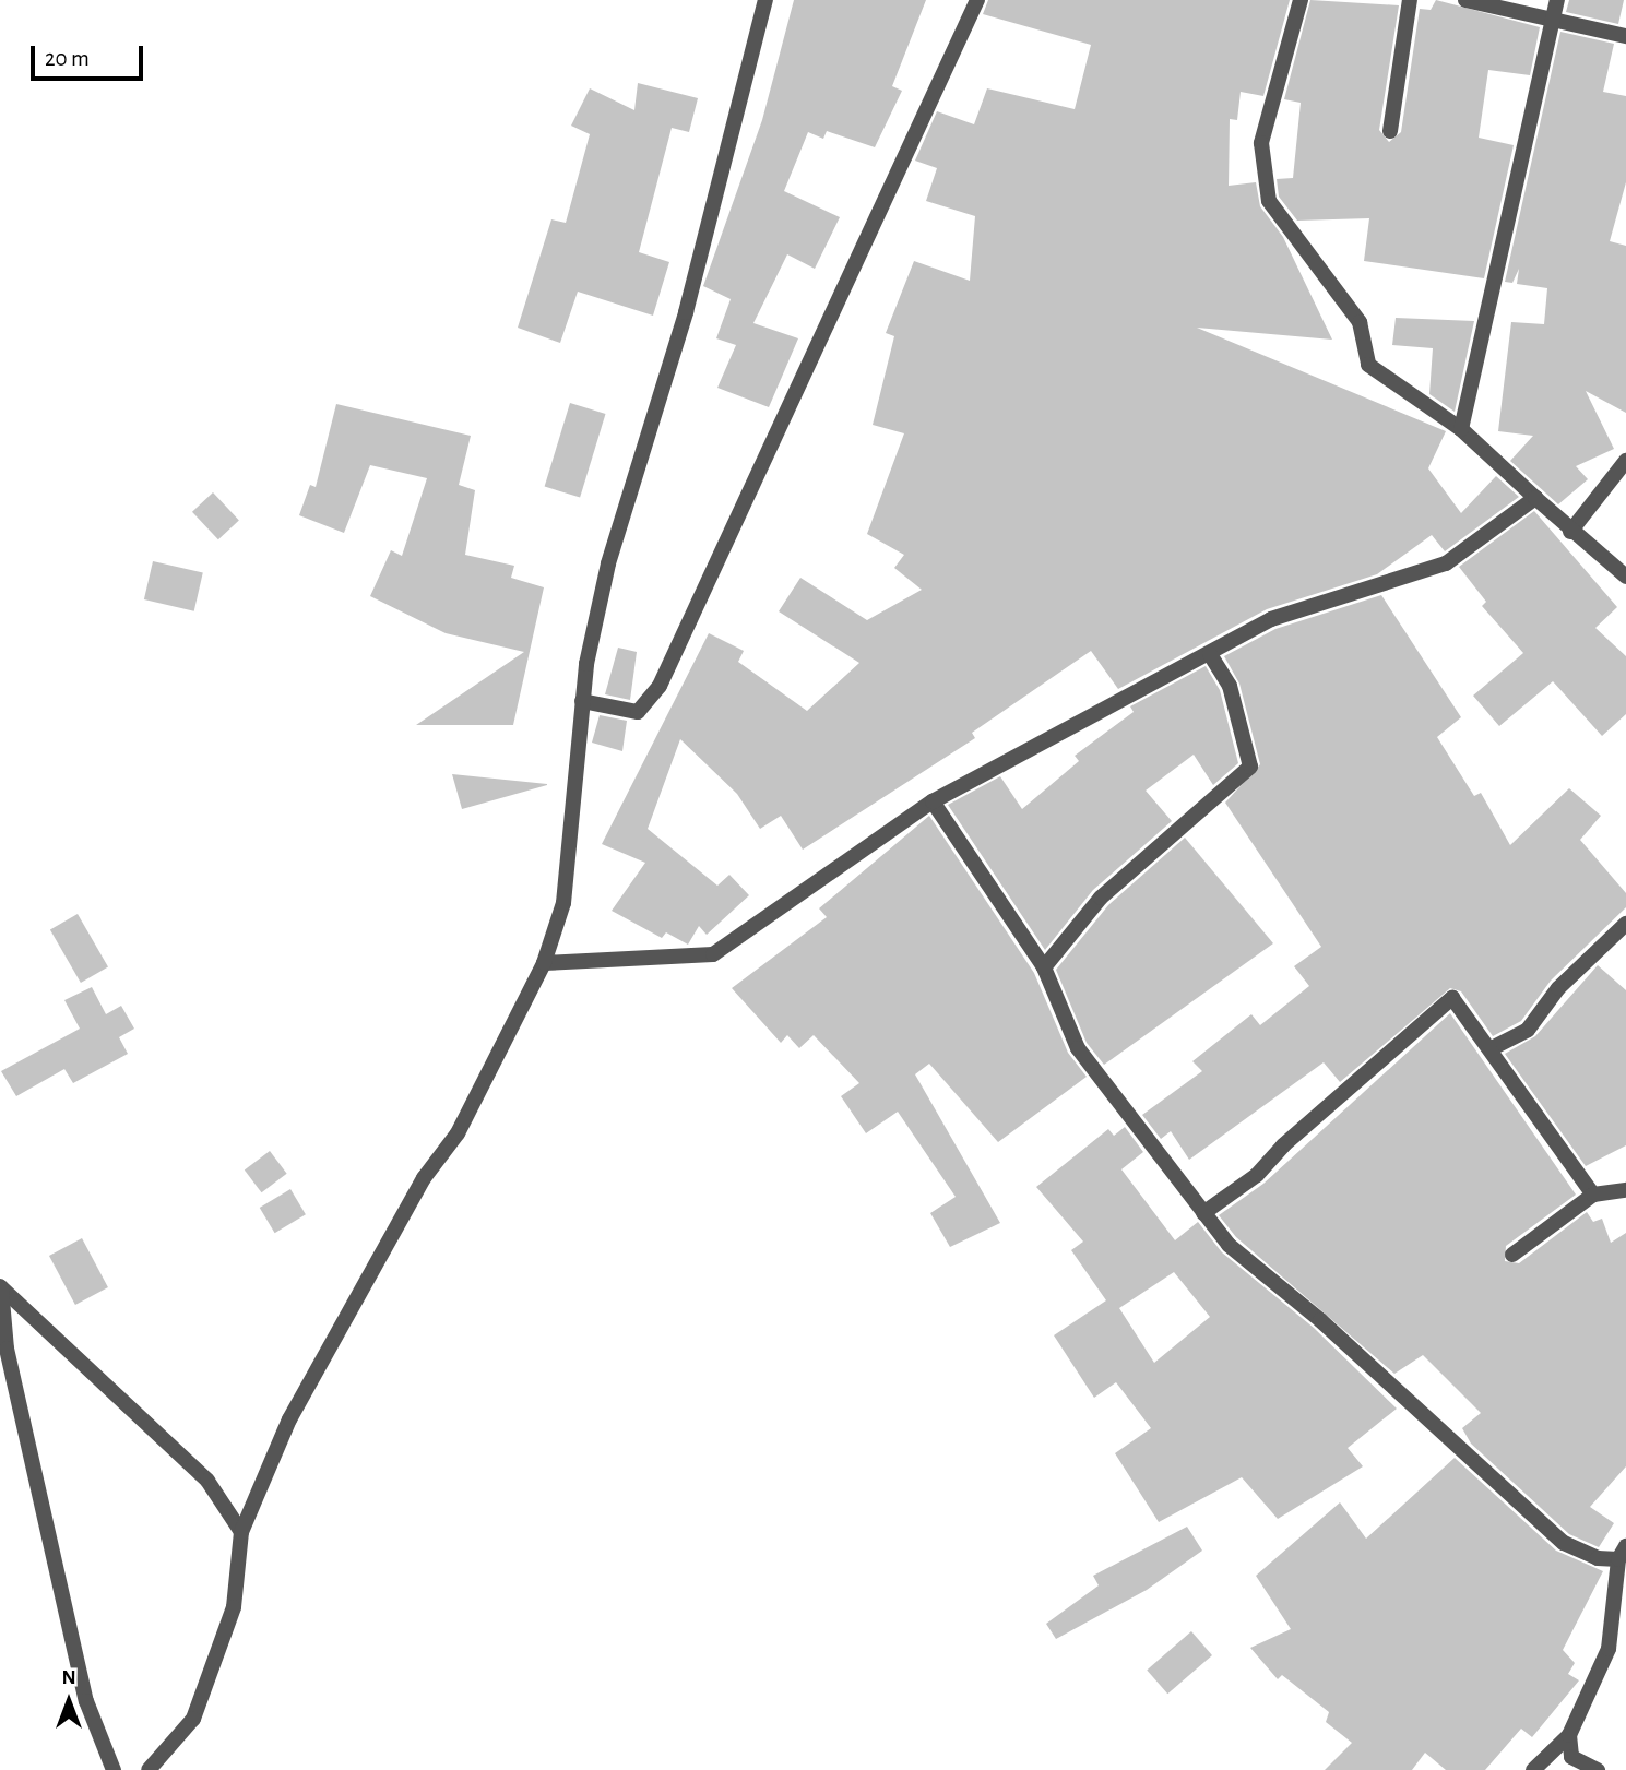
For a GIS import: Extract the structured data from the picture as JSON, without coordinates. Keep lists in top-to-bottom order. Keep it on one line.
{"scale_bar":"20 m","north":"top"}
